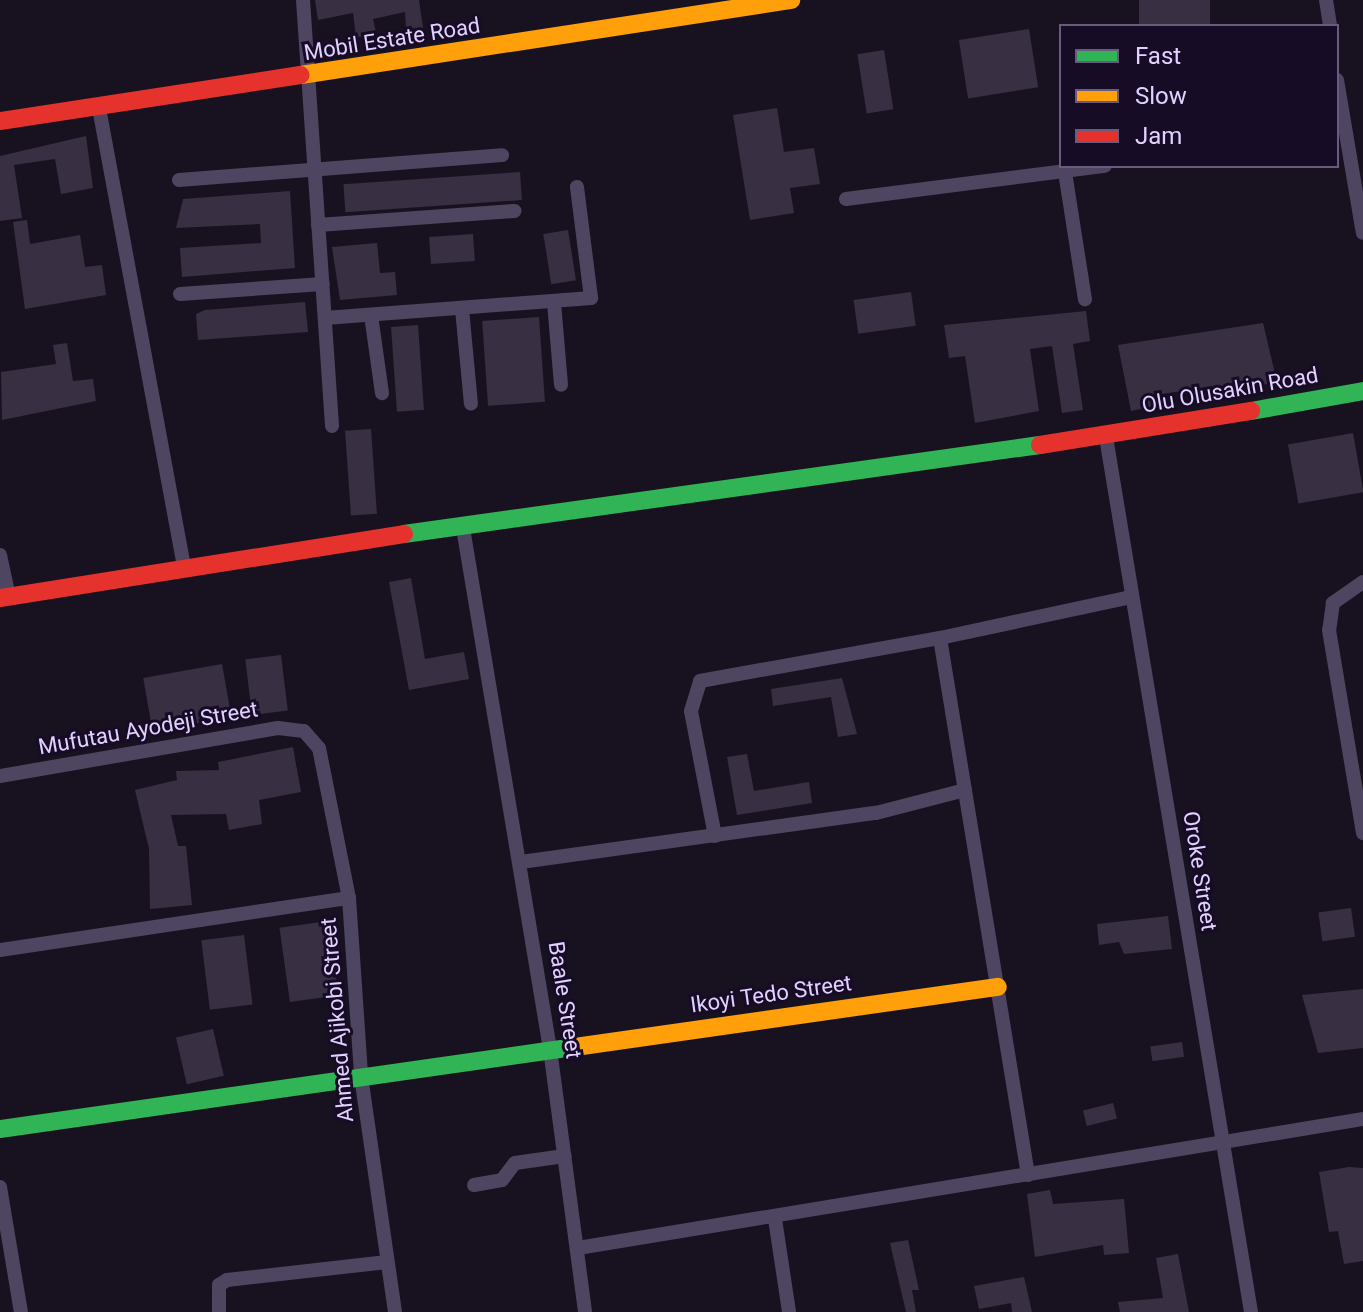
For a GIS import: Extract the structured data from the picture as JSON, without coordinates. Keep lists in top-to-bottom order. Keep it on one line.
{"streets":{"street":["Mobil Estate Road","Olu Olusakin Road","Mufutau Ayodeji Street","Oroke Street","Ikoyi Tedo Street","Baale Street","Ahmed Ajikobi Street"]},"crossings":[["Olu Olusakin Road","Oroke Street"],["Olu Olusakin Road","Baale Street"],["Mufutau Ayodeji Street","Ahmed Ajikobi Street"],["Ikoyi Tedo Street","Baale Street"],["Ikoyi Tedo Street","Ahmed Ajikobi Street"]],"legend":["Fast","Slow","Jam"]}
